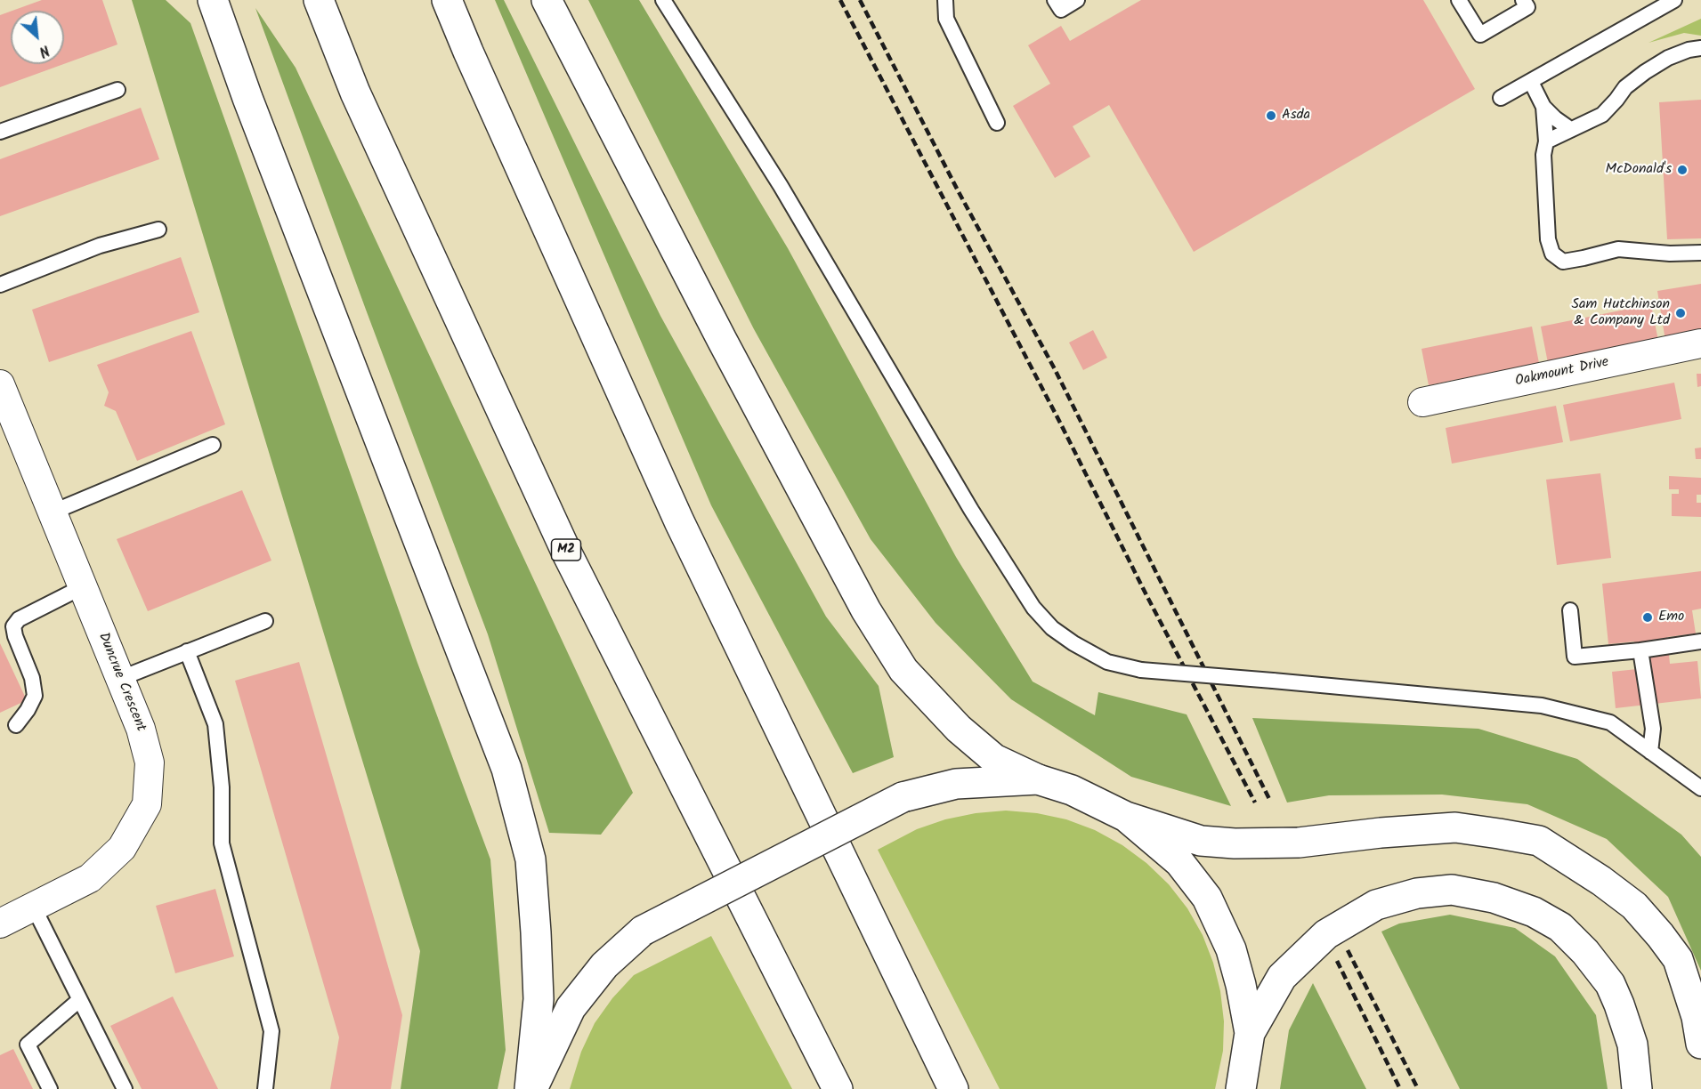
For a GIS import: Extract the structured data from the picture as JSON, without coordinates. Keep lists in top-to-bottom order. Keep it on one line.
{"streets":{"main road":["M2"],"street":["Oakmount Drive","Duncrue Crescent"]},"places":["Asda","McDonald's","Sam Hutchinson & Company Ltd","Emo"],"north":"bottom right"}
